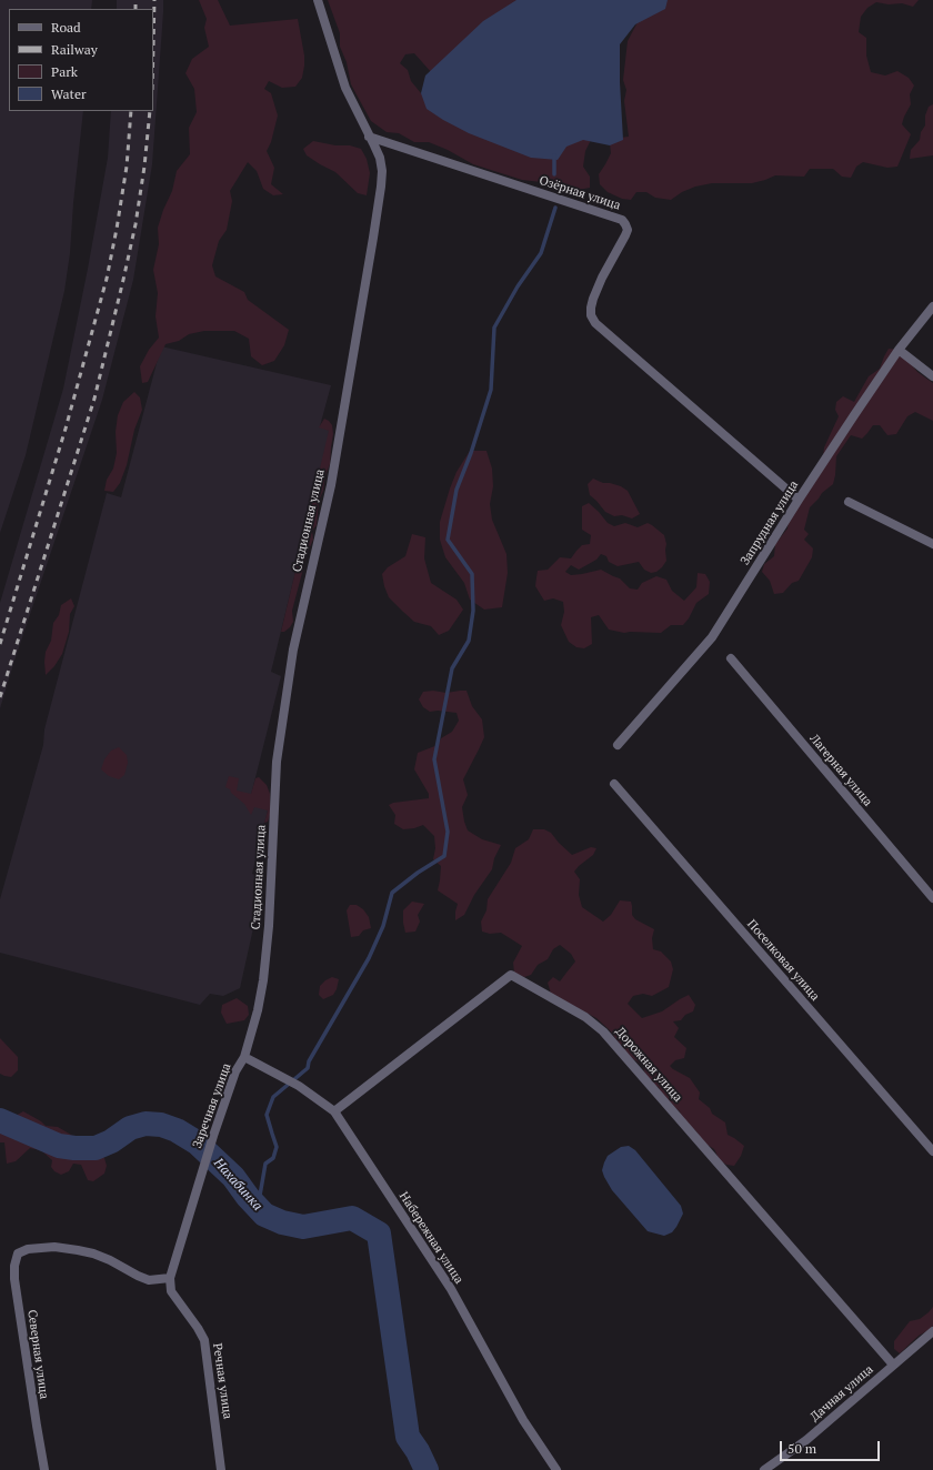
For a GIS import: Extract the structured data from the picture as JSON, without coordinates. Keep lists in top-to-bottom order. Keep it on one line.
{"streets":{"street":["Озёрная улица","Стадионная улица","Запрудная улица","Лагерная улица","Поселковая улица","Дорожная улица","Заречная улица","Набережная улица","Северная улица","Речная улица","Дачная улица"]},"crossings":[["Озёрная улица","Стадионная улица"],["Озёрная улица","Запрудная улица"],["Стадионная улица","Заречная улица"],["Стадионная улица","Набережная улица"],["Дорожная улица","Набережная улица"],["Дорожная улица","Дачная улица"],["Заречная улица","Набережная улица"],["Заречная улица","Северная улица"],["Заречная улица","Речная улица"],["Северная улица","Речная улица"]],"water":["Нахабинка"],"legend":["Road","Railway","Park","Water"],"scale_bar":"50 m"}
